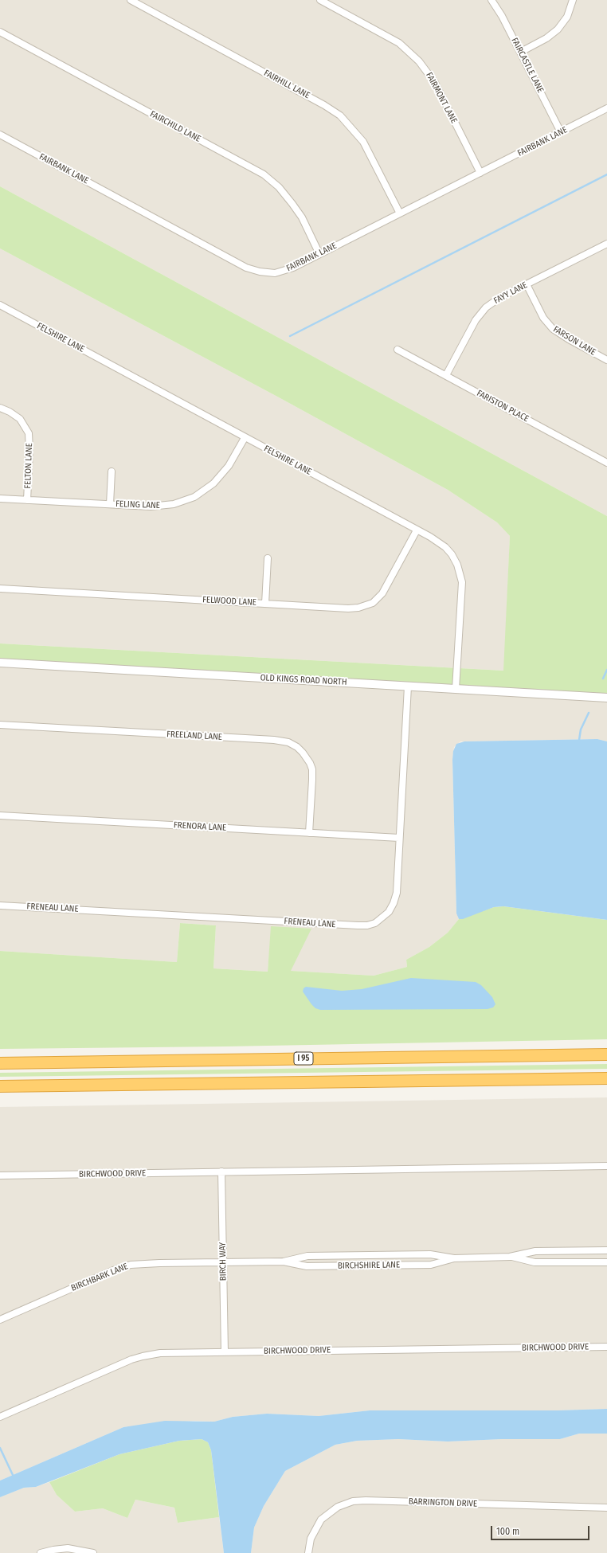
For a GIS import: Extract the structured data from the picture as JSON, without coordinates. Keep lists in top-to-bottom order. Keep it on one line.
{"streets":{"highway":["I 95"],"street":["FAIRCASTLE LANE","FAIRHILL LANE","FAIRMONT LANE","FAIRCHILD LANE","FAIRBANK LANE","FAYY LANE","FELSHIRE LANE","FARSON LANE","FARISTON PLACE","FELTON LANE","FELING LANE","FELWOOD LANE","OLD KINGS ROAD NORTH","FREELAND LANE","FRENORA LANE","FRENEAU LANE","BIRCHWOOD DRIVE","BIRCH WAY","BIRCHSHIRE LANE","BIRCHBARK LANE","BARRINGTON DRIVE"]},"crossings":[["FAIRCASTLE LANE","FAIRBANK LANE"],["FAIRHILL LANE","FAIRBANK LANE"],["FAIRMONT LANE","FAIRBANK LANE"],["FAIRCHILD LANE","FAIRBANK LANE"],["FAYY LANE","FARSON LANE"],["FAYY LANE","FARISTON PLACE"],["FELSHIRE LANE","FELING LANE"],["FELSHIRE LANE","FELWOOD LANE"],["FELSHIRE LANE","OLD KINGS ROAD NORTH"],["FELTON LANE","FELING LANE"],["OLD KINGS ROAD NORTH","FRENEAU LANE"],["FREELAND LANE","FRENORA LANE"],["FRENORA LANE","FRENEAU LANE"],["BIRCHWOOD DRIVE","BIRCH WAY"],["BIRCH WAY","BIRCHSHIRE LANE"],["BIRCH WAY","BIRCHBARK LANE"],["BIRCHSHIRE LANE","BIRCHBARK LANE"]],"scale_bar":"100 m"}
